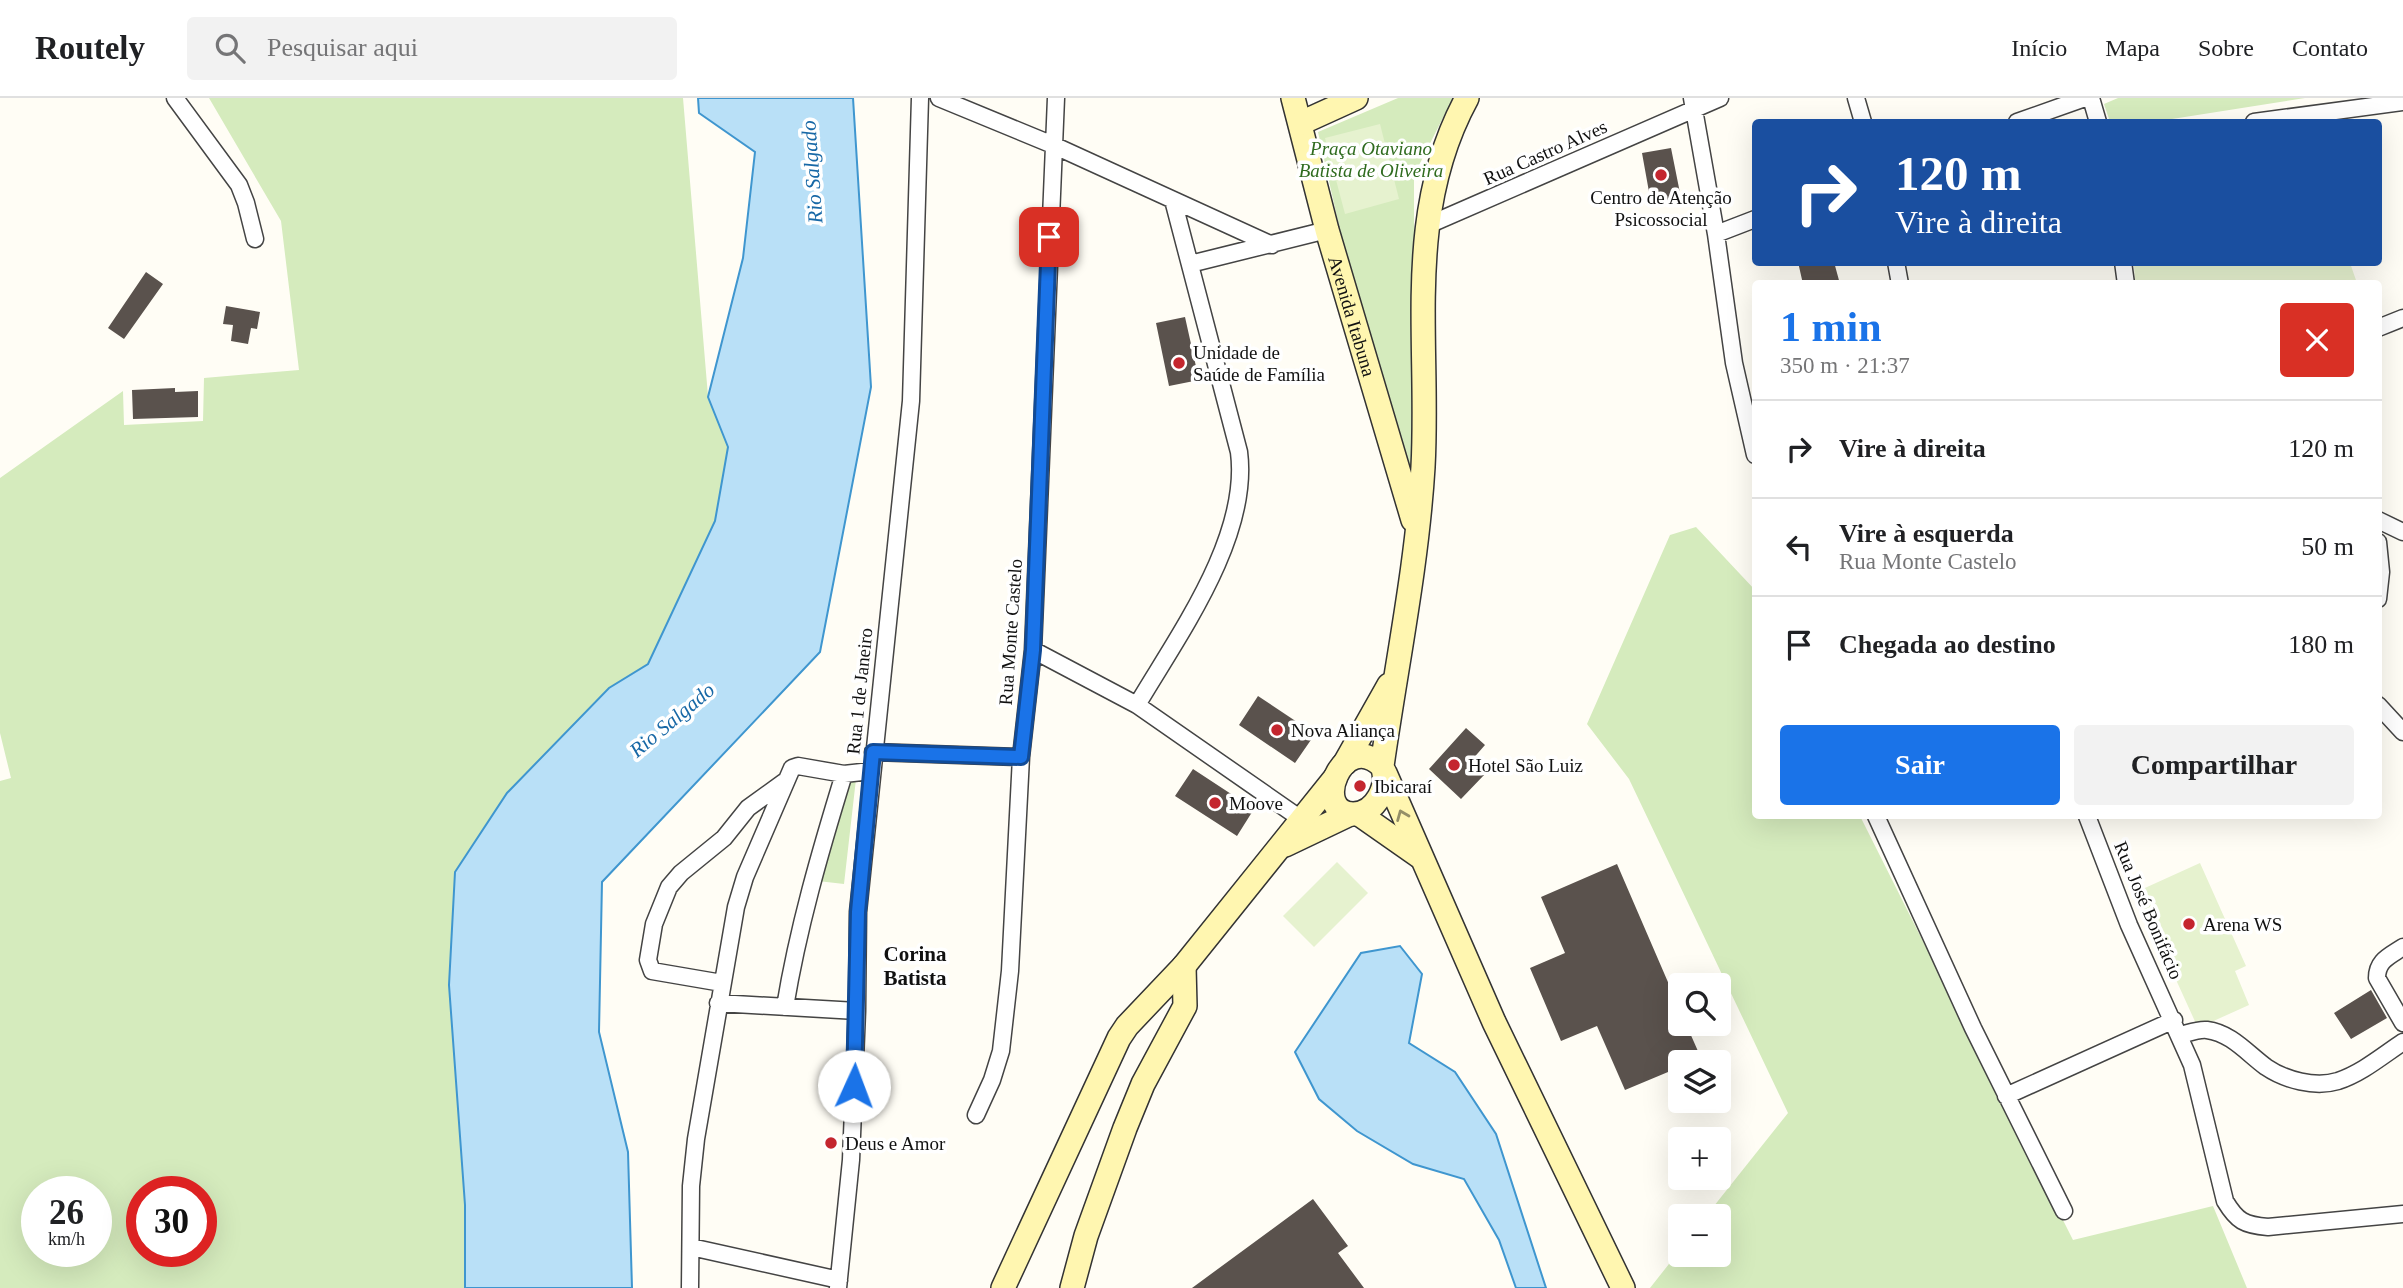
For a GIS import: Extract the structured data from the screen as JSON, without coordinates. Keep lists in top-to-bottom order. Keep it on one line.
{"streets":{"main road":["Avenida Itabuna"],"street":["Rua Castro Alves","Rua Monte Castelo","Rua 1 de Janeiro","Rua José Bonifácio"]},"districts":["Corina Batista"],"water":["Rio Salgado"],"parks":["Praça Otaviano Batista de Oliveira"],"places":["Centro de Atenção Psicossocial","Unidade de Saúde de Família","Nova Aliança","Hotel São Luiz","Ibicaraí","Moove","Arena WS","Deus e Amor"],"page":{"header":"Routely","search":"Pesquisar aqui","nav":["Início","Mapa","Sobre","Contato"],"turn":["120 m","Vire à direita"],"heading":["1 min","350 m · 21:37"],"list":[{"name":"Vire à direita","value":"120 m"},{"name":"Vire à esquerda","note":"Rua Monte Castelo","value":"50 m"},{"name":"Chegada ao destino","value":"180 m"}],"buttons":["Sair","Compartilhar"],"map_buttons":["+","−"],"speed":"26 km/h","limit":"30"}}
